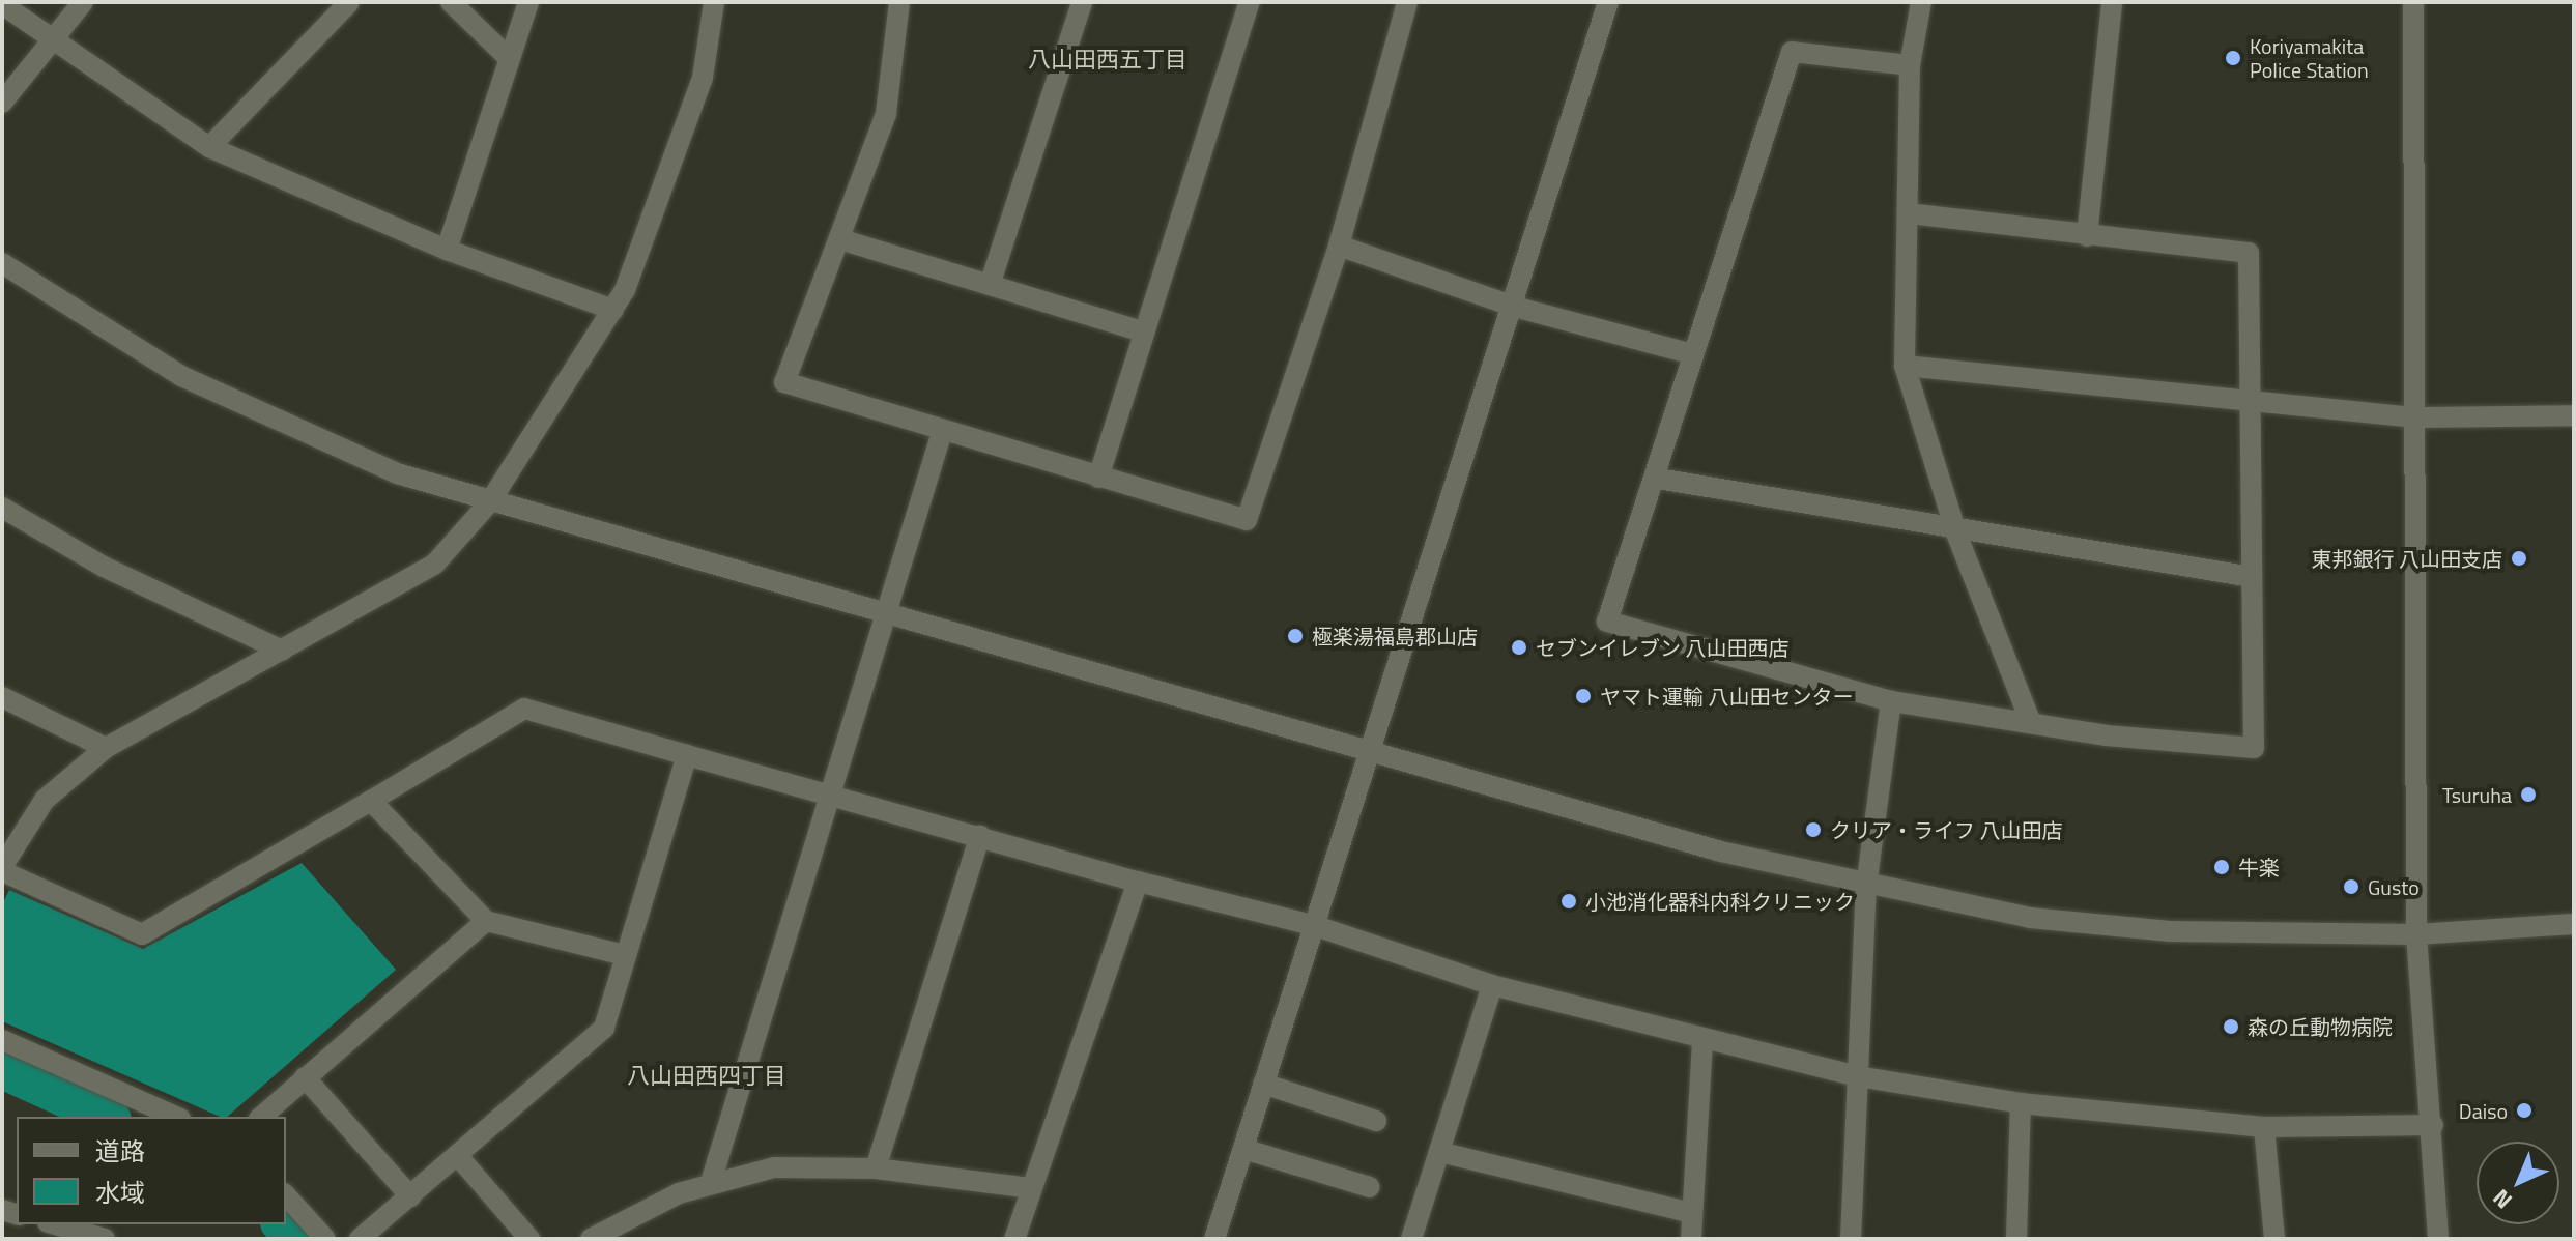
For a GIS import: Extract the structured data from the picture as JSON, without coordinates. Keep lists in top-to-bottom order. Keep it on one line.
{"districts":["八山田西五丁目","八山田西四丁目"],"places":["Koriyamakita Police Station","東邦銀行 八山田支店","極楽湯福島郡山店","セブンイレブン 八山田西店","ヤマト運輸 八山田センター","Tsuruha","クリア・ライフ 八山田店","牛楽","Gusto","小池消化器科内科クリニック","森の丘動物病院","Daiso"],"legend":["道路","水域"],"north":"bottom left"}
